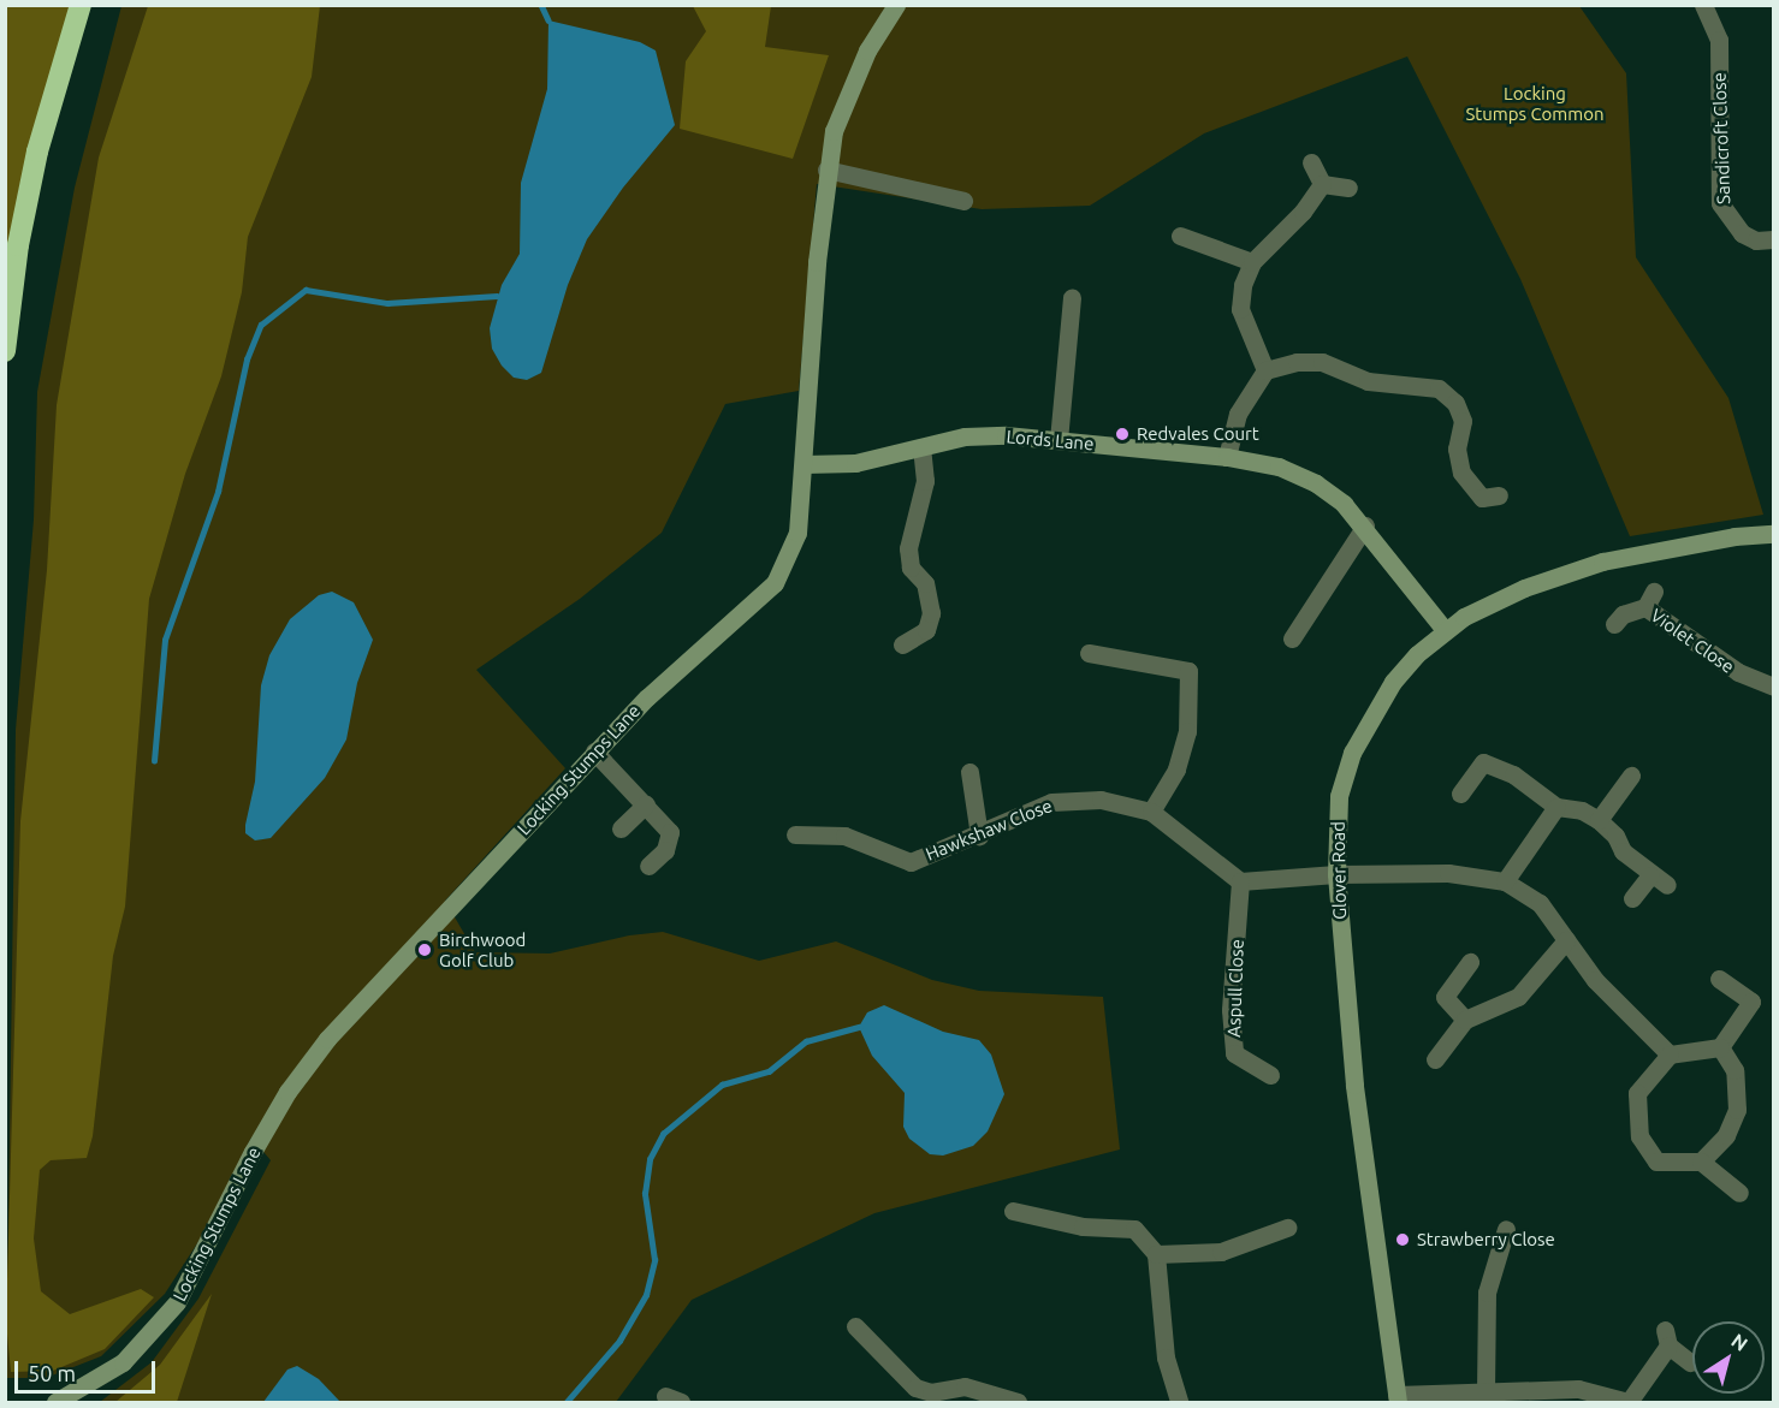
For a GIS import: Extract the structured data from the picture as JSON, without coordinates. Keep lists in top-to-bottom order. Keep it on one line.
{"streets":{"street":["Sandicroft Close","Lords Lane","Violet Close","Locking Stumps Lane","Hawkshaw Close","Glover Road","Aspull Close"]},"crossings":[["Lords Lane","Locking Stumps Lane"],["Lords Lane","Glover Road"],["Hawkshaw Close","Aspull Close"]],"parks":["Locking Stumps Common"],"places":["Redvales Court","Birchwood Golf Club","Strawberry Close"],"scale_bar":"50 m","north":"top right"}
